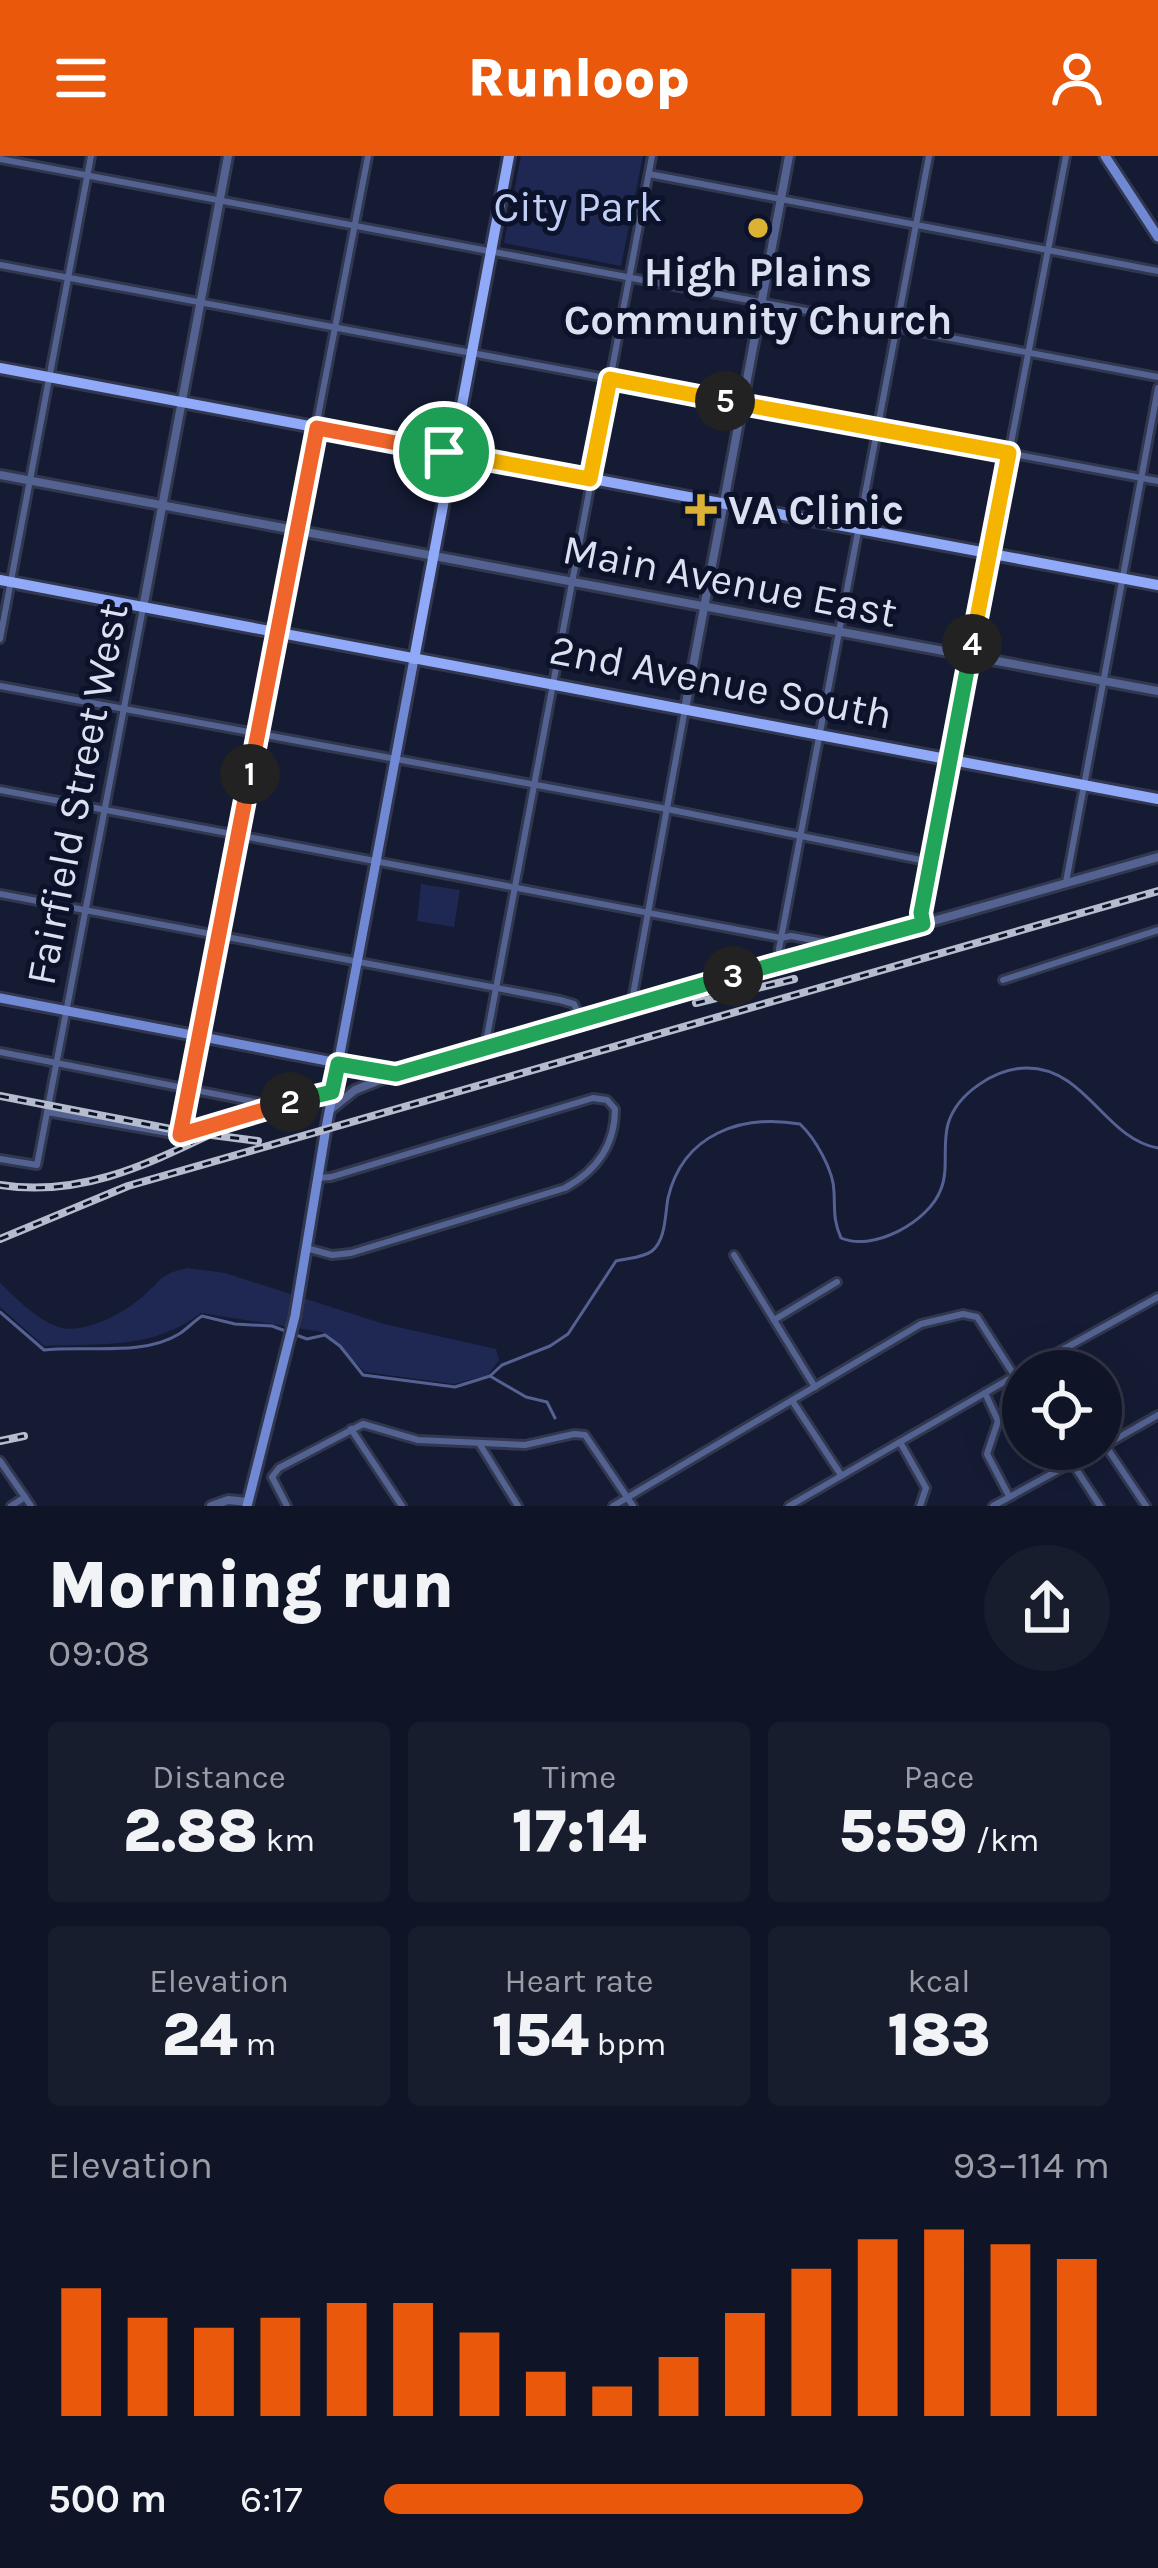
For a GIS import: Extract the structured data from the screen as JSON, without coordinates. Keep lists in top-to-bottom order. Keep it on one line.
{"streets":{"main road":["2nd Avenue South"],"street":["Main Avenue East","Fairfield Street West"]},"crossings":[["Main Avenue East","Fairfield Street West"],["2nd Avenue South","Fairfield Street West"]],"parks":["City Park"],"places":{"other":["High Plains Community Church"],"health":["VA Clinic"]},"page":{"header":"Runloop","pins":["5","4","1","3","2"],"heading":["Morning run","09:08"],"stats":[["Distance","2.88 km"],["Time","17:14"],["Pace","5:59 /km"],["Elevation","24 m"],["Heart rate","154 bpm"],["kcal","183"]],"chart":["Elevation","93–114 m"],"list":[{"name":"500 m","note":"6:17"}]}}
